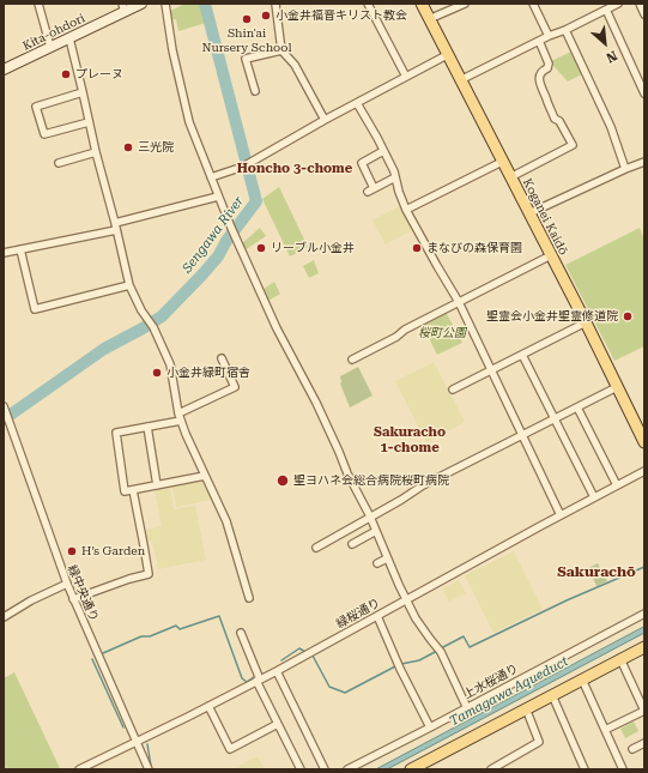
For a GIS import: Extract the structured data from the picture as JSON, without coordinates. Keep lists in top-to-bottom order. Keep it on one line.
{"streets":{"main road":["Koganei Kaidō"],"street":["Kita-ohdori","緑中央通り","緑桜通り","上水桜通り"]},"crossings":[["緑中央通り","緑桜通り"]],"districts":["Honcho 3-chome","Sakuracho 1-chome","Sakurachō"],"water":["Sengawa River","Tamagawa Aqueduct"],"parks":["桜町公園"],"places":["小金井福音キリスト教会","Shin'ai Nursery School","プレーヌ","三光院","リーブル小金井","まなびの森保育園","聖霊会小金井聖霊修道院","小金井緑町宿舎","聖ヨハネ会総合病院桜町病院","H’s Garden"],"north":"bottom right"}
